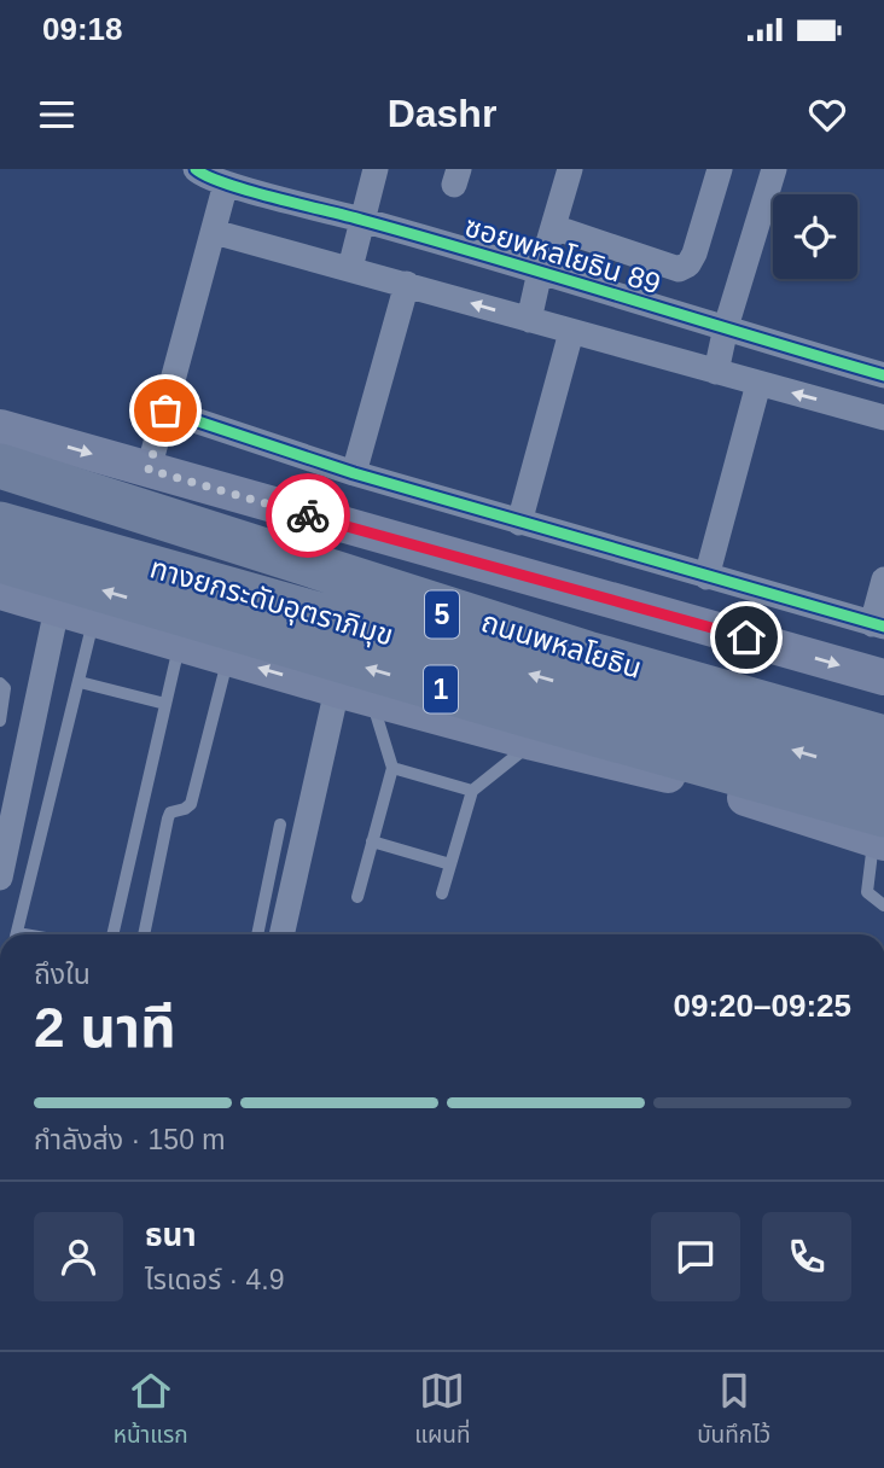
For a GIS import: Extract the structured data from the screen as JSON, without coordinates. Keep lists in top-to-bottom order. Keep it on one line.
{"streets":{"highway":["ทางยกระดับอุตราภิมุข","5","ถนนพหลโยธิน","1"],"street":["ซอยพหลโยธิน 89"]},"crossings":[["ทางยกระดับอุตราภิมุข","ถนนพหลโยธิน"]],"page":{"status":"09:18","header":"Dashr","heading":["2 นาที","ถึงใน","09:20–09:25"],"panel":["ธนา","ไรเดอร์ · 4.9"],"bar":"กำลังส่ง · 150 m","tabs":["หน้าแรก","แผนที่","บันทึกไว้"]}}
